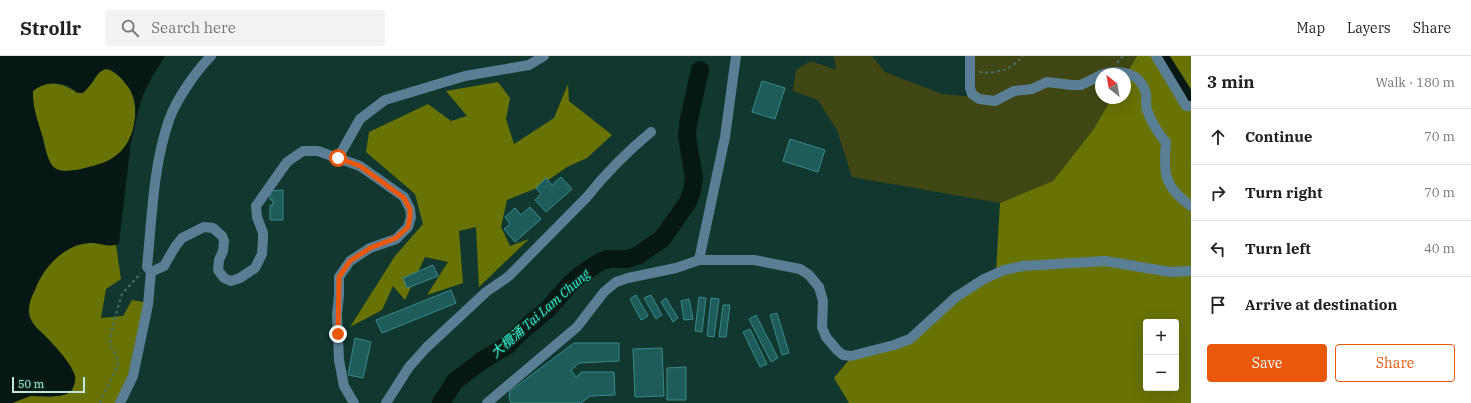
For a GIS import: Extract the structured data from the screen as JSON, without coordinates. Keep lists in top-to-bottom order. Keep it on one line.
{"water":["大欖涌 Tai Lam Chung"],"scale_bar":"50 m","north":"top left","page":{"header":"Strollr","search":"Search here","nav":["Map","Layers","Share"],"heading":["3 min","Walk · 180 m"],"list":[["Continue","70 m"],["Turn right","70 m"],["Turn left","40 m"],"Arrive at destination"],"map_buttons":["+","−"],"buttons":["Save","Share"],"scale":"50 m"}}
